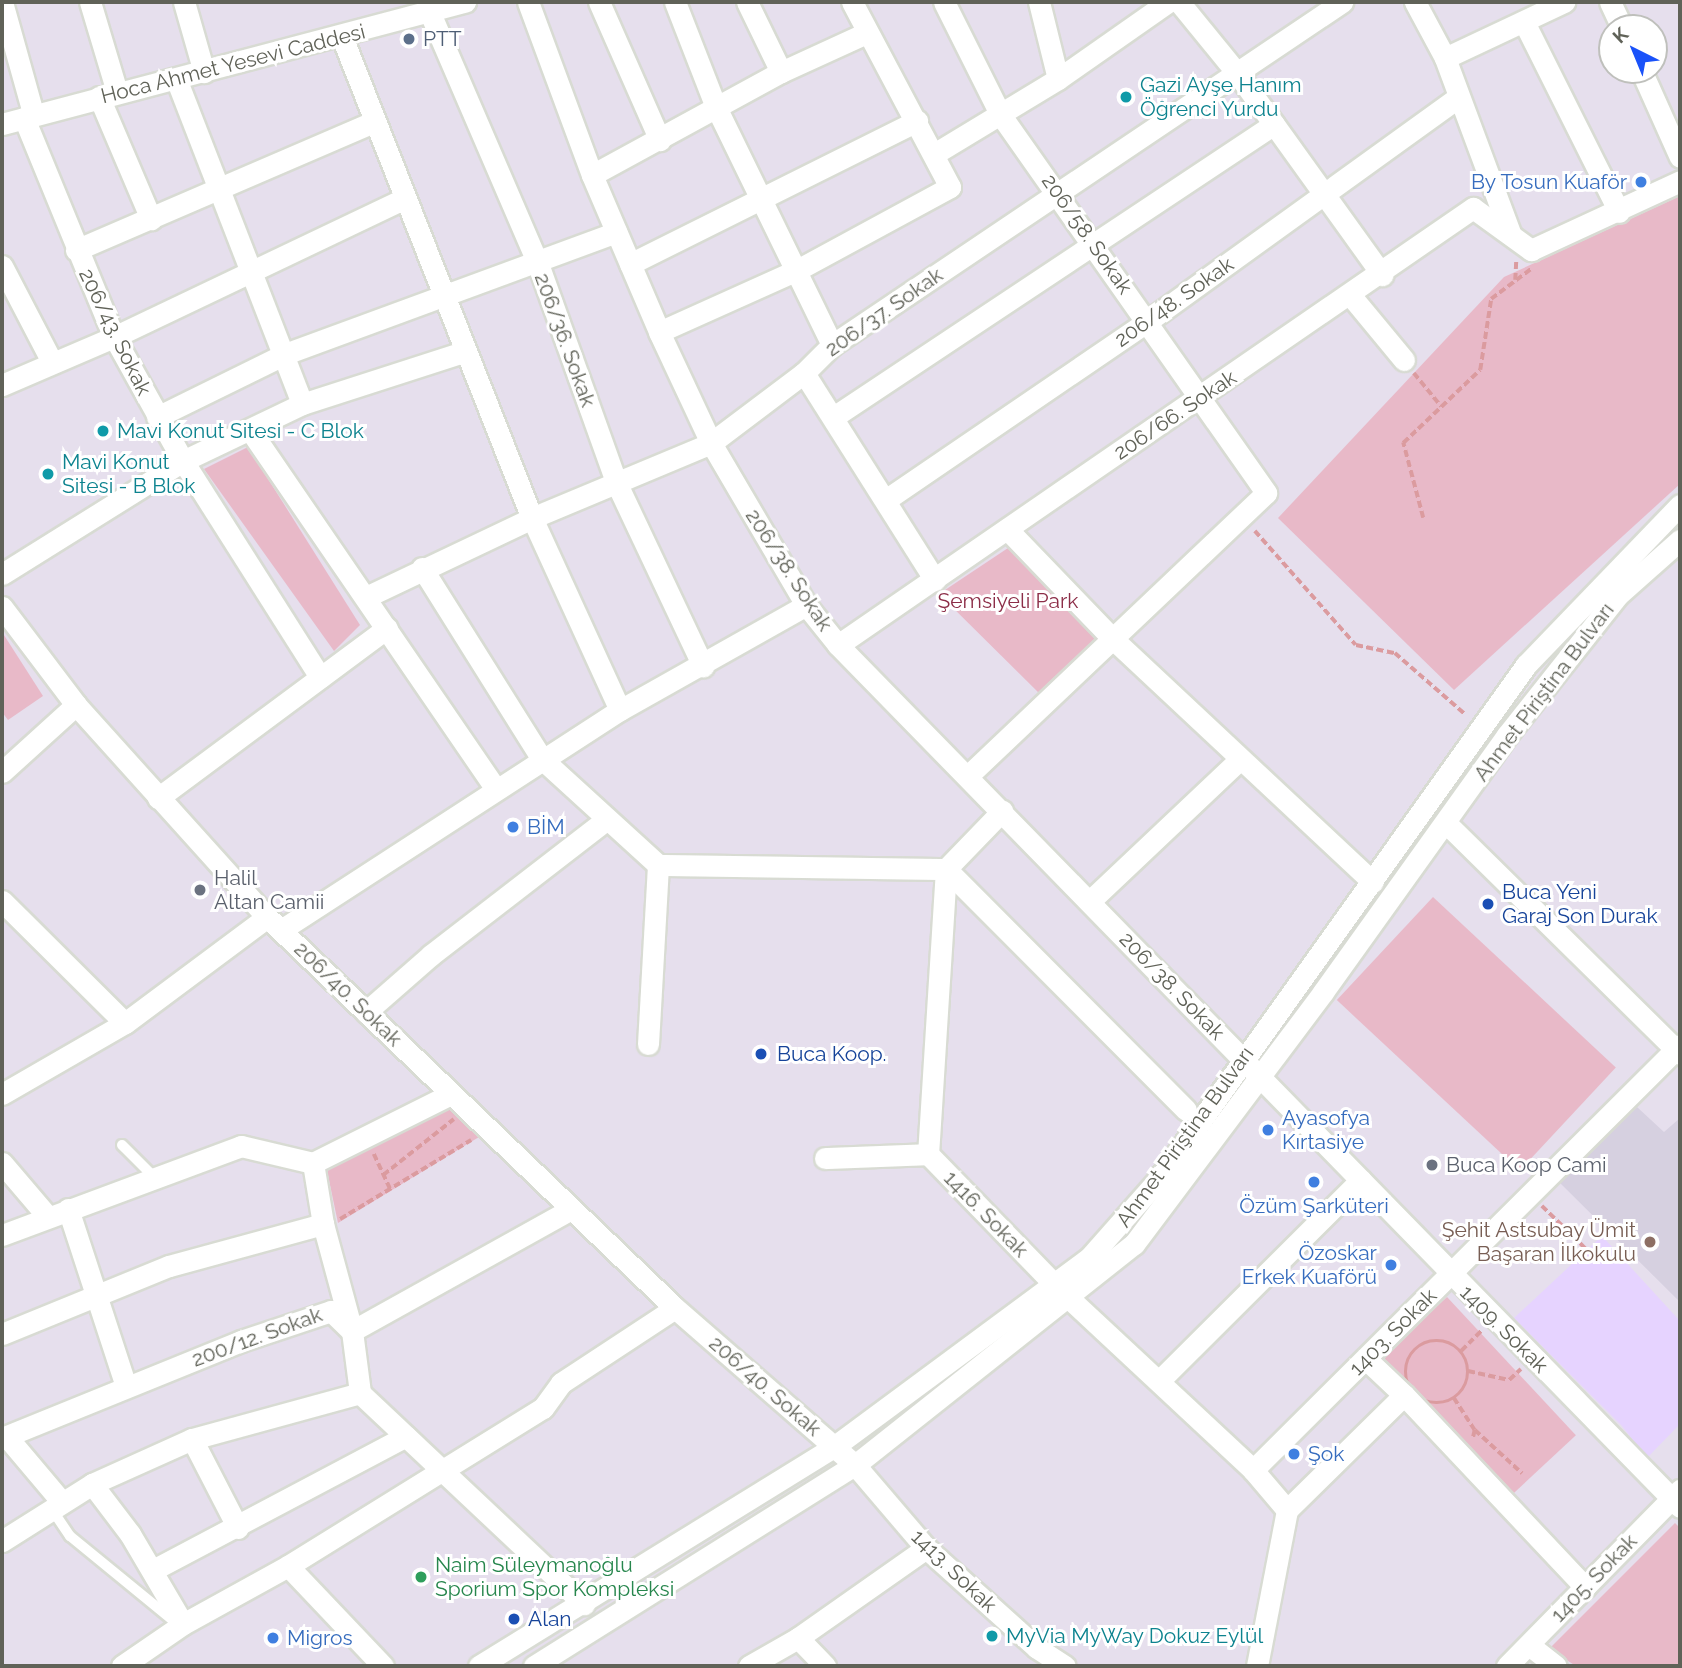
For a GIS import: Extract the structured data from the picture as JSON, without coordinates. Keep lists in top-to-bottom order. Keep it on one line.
{"streets":{"street":["Hoca Ahmet Yesevi Caddesi","206/58. Sokak","206/48. Sokak","206/37. Sokak","206/43. Sokak","206/36. Sokak","206/66. Sokak","206/38. Sokak","Ahmet Piriştina Bulvarı","206/40. Sokak","1416. Sokak","1409. Sokak","1403. Sokak","200/12. Sokak","1413. Sokak","1405. Sokak"]},"crossings":[["Hoca Ahmet Yesevi Caddesi","206/43. Sokak"],["Hoca Ahmet Yesevi Caddesi","206/36. Sokak"],["206/58. Sokak","206/48. Sokak"],["206/58. Sokak","206/37. Sokak"],["206/58. Sokak","206/66. Sokak"],["206/37. Sokak","206/36. Sokak"],["206/37. Sokak","206/38. Sokak"],["206/66. Sokak","206/38. Sokak"],["206/38. Sokak","Ahmet Piriştina Bulvarı"],["206/38. Sokak","1409. Sokak"],["Ahmet Piriştina Bulvarı","206/40. Sokak"],["Ahmet Piriştina Bulvarı","1416. Sokak"],["Ahmet Piriştina Bulvarı","1409. Sokak"],["Ahmet Piriştina Bulvarı","1413. Sokak"],["206/40. Sokak","200/12. Sokak"],["206/40. Sokak","1413. Sokak"],["1416. Sokak","1403. Sokak"],["1409. Sokak","1403. Sokak"],["1409. Sokak","1405. Sokak"]],"parks":["Şemsiyeli Park"],"places":["PTT","Gazi Ayşe Hanım Öğrenci Yurdu","By Tosun Kuaför","Mavi Konut Sitesi - C Blok","Mavi Konut Sitesi - B Blok","BİM","Halil Altan Camii","Buca Yeni Garaj Son Durak","Buca Koop.","Ayasofya Kırtasiye","Buca Koop Cami","Özüm Şarküteri","Şehit Astsubay Ümit Başaran İlkokulu","Özoskar Erkek Kuaförü","Şok","Naim Süleymanoğlu Sporium Spor Kompleksi","Alan","MyVia MyWay Dokuz Eylül","Migros"],"north":"top left"}
